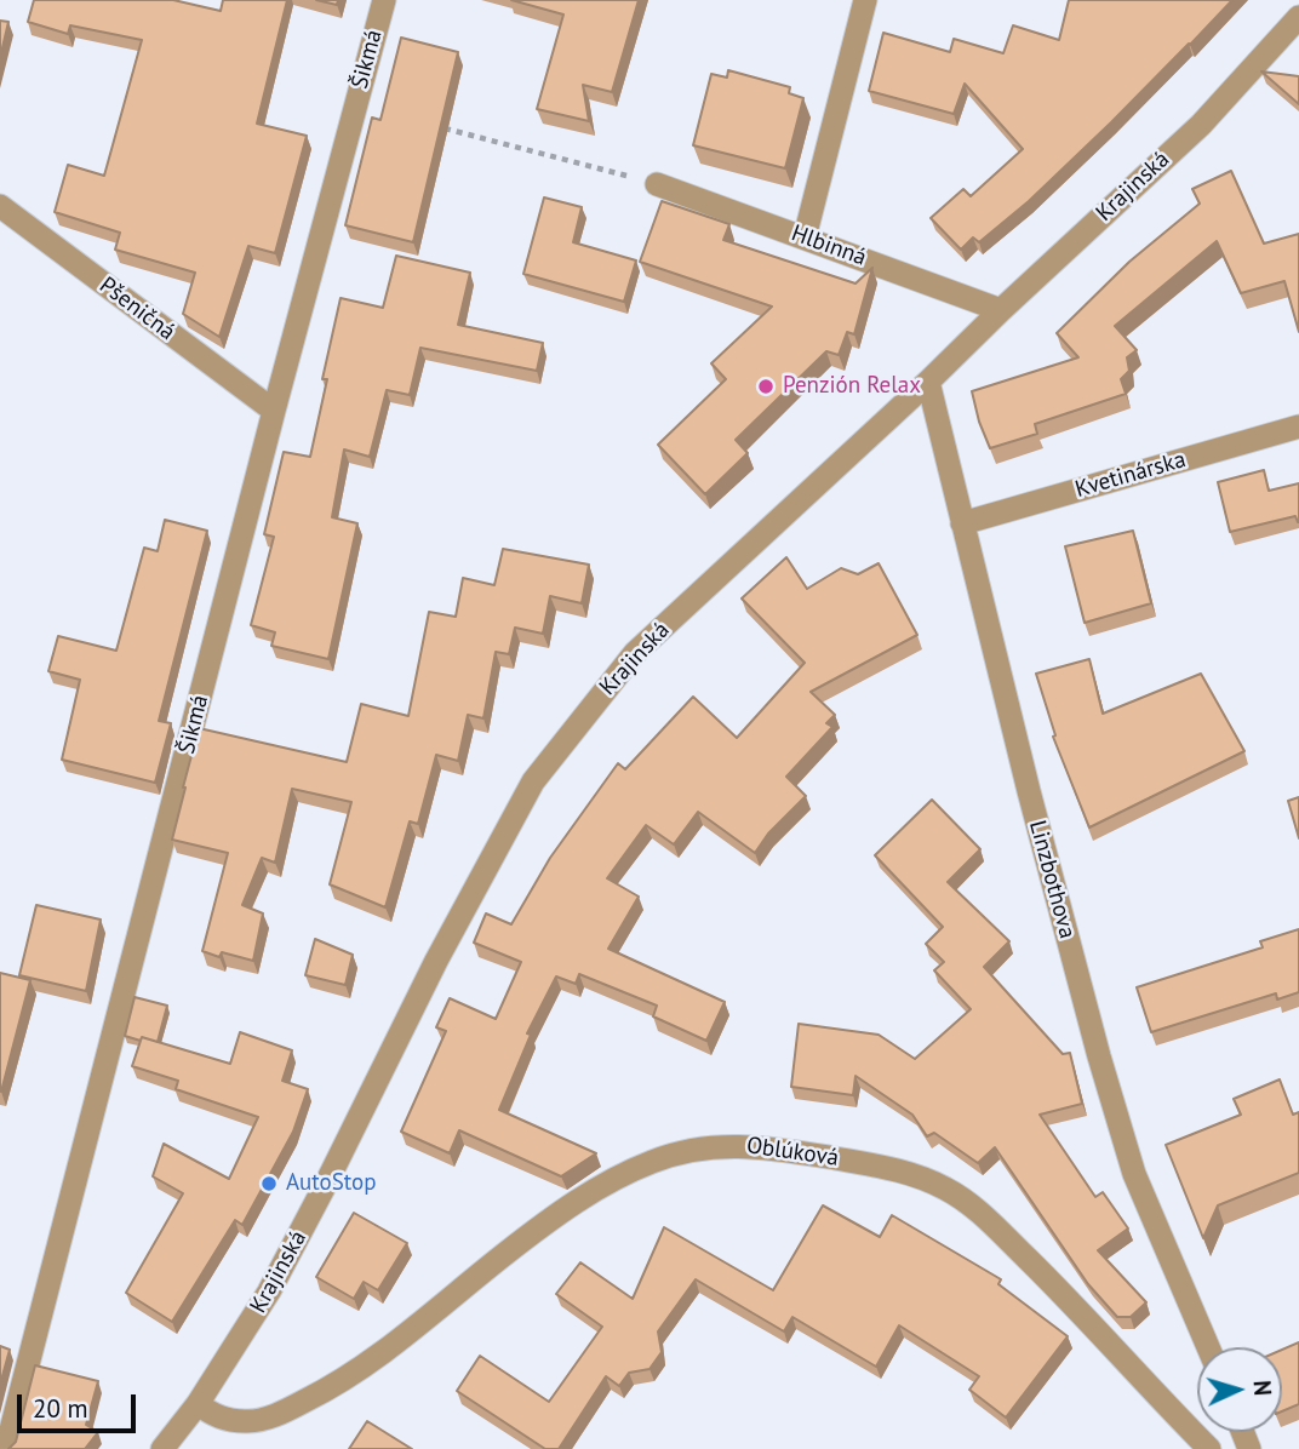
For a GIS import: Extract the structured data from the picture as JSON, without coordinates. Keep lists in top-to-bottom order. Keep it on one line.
{"streets":{"street":["Šikmá","Krajinská","Hlbinná","Pšeničná","Kvetinárska","Linzbothova","Oblúková"]},"crossings":[["Šikmá","Pšeničná"],["Krajinská","Hlbinná"],["Krajinská","Linzbothova"],["Krajinská","Oblúková"],["Kvetinárska","Linzbothova"]],"places":["Penzión Relax","AutoStop"],"scale_bar":"20 m","north":"right"}
